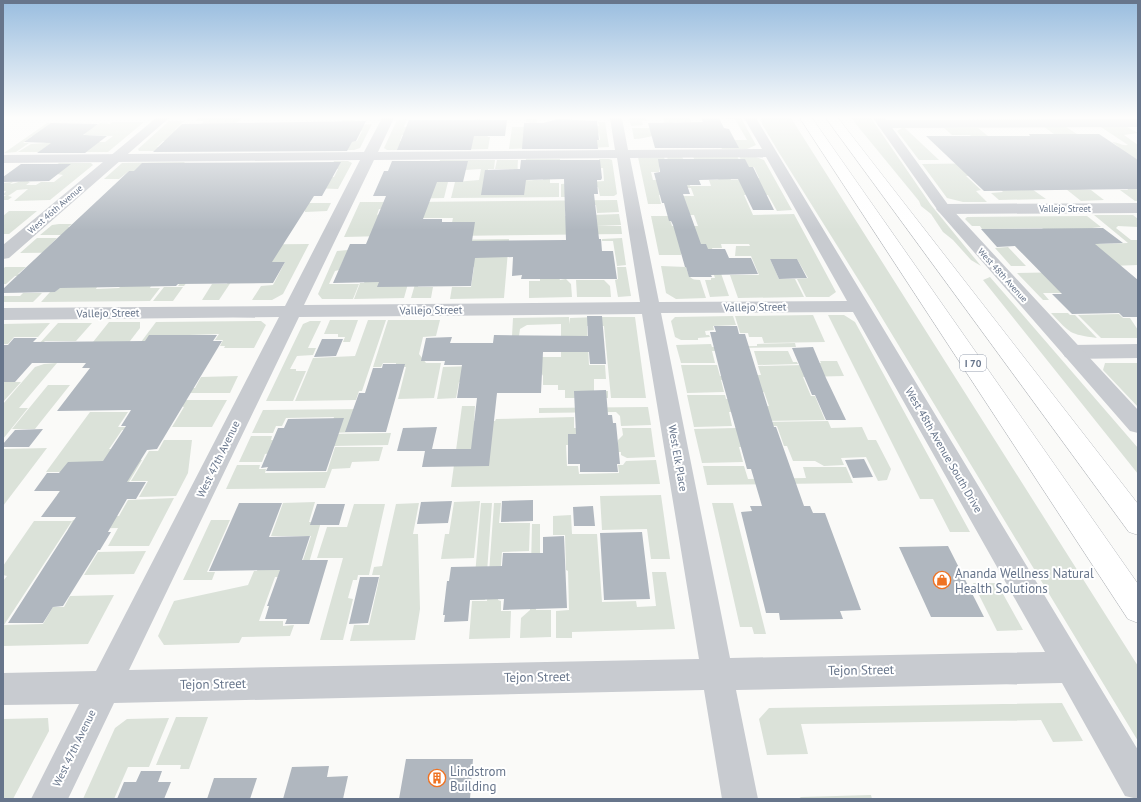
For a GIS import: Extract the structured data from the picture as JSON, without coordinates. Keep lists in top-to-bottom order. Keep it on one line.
{"streets":{"highway":["I 70"],"street":["Vallejo Street","West 46th Avenue","West 48th Avenue","West 48th Avenue South Drive","West Elk Place","West 47th Avenue","Tejon Street"]},"crossings":[["Vallejo Street","West 48th Avenue"],["Vallejo Street","West 48th Avenue South Drive"],["Vallejo Street","West Elk Place"],["Vallejo Street","West 47th Avenue"],["West 48th Avenue South Drive","Tejon Street"],["West Elk Place","Tejon Street"],["West 47th Avenue","Tejon Street"]],"places":{"shop":["Ananda Wellness Natural Health Solutions"],"building":["Lindstrom Building"]}}
